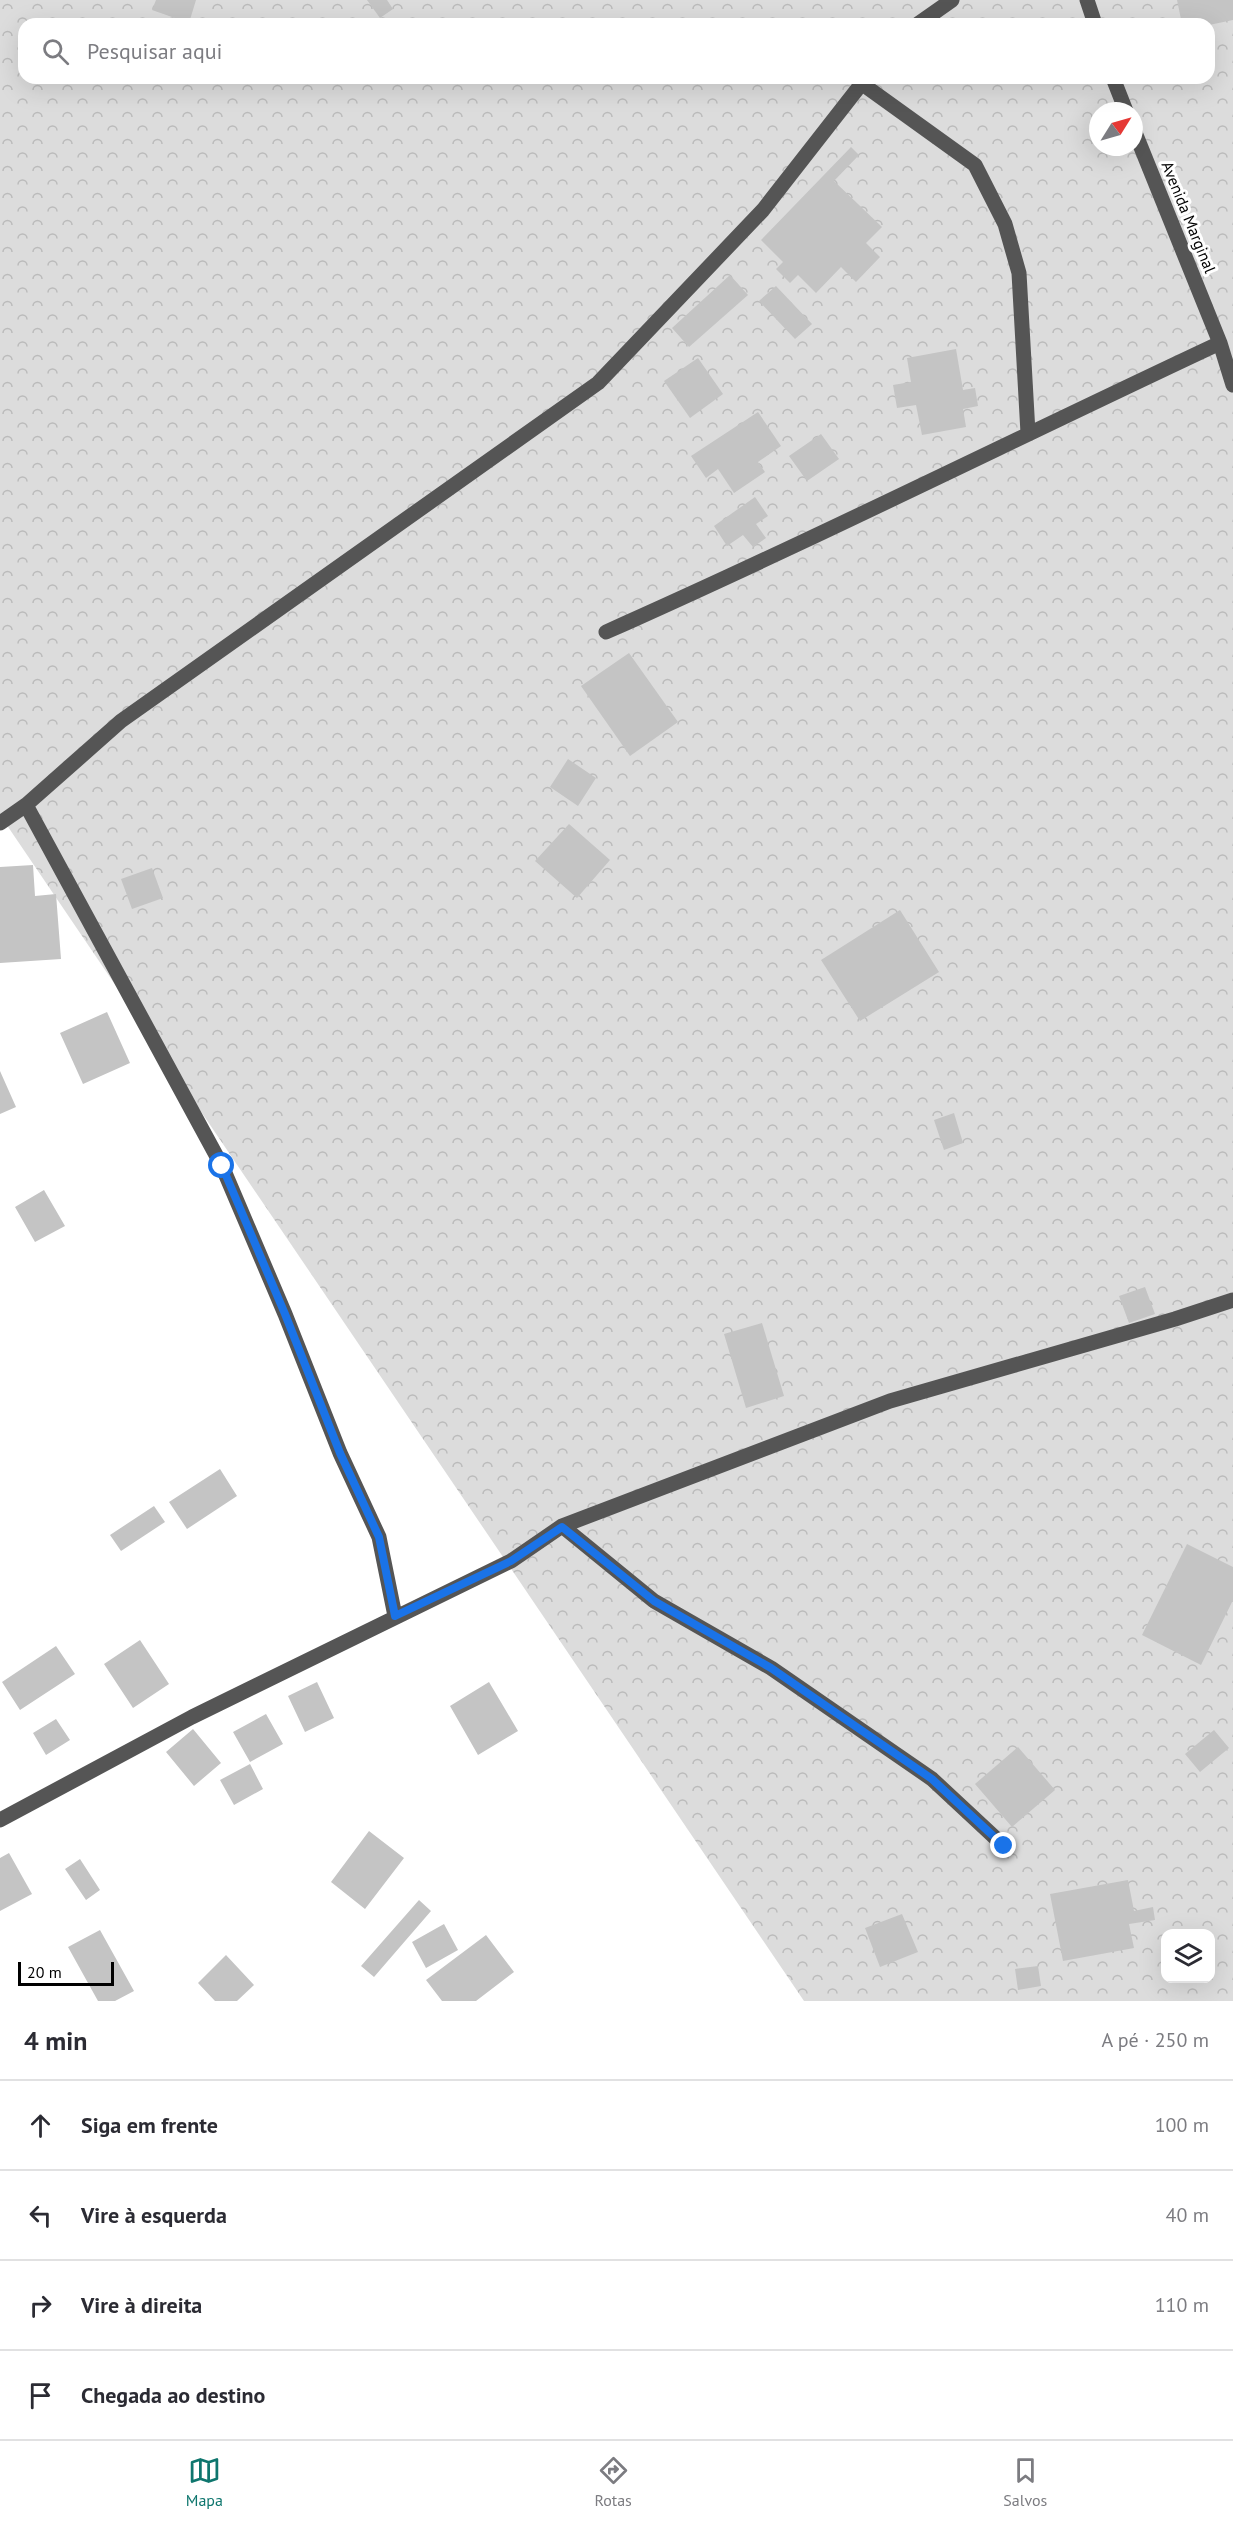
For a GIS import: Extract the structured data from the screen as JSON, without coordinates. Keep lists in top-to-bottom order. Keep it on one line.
{"streets":{"street":["Avenida Marginal"]},"scale_bar":"20 m","north":"top right","page":{"search":"Pesquisar aqui","scale":"20 m","heading":["4 min","A pé · 250 m"],"list":[["Siga em frente","100 m"],["Vire à esquerda","40 m"],["Vire à direita","110 m"],"Chegada ao destino"],"nav":["Mapa","Rotas","Salvos"]}}
